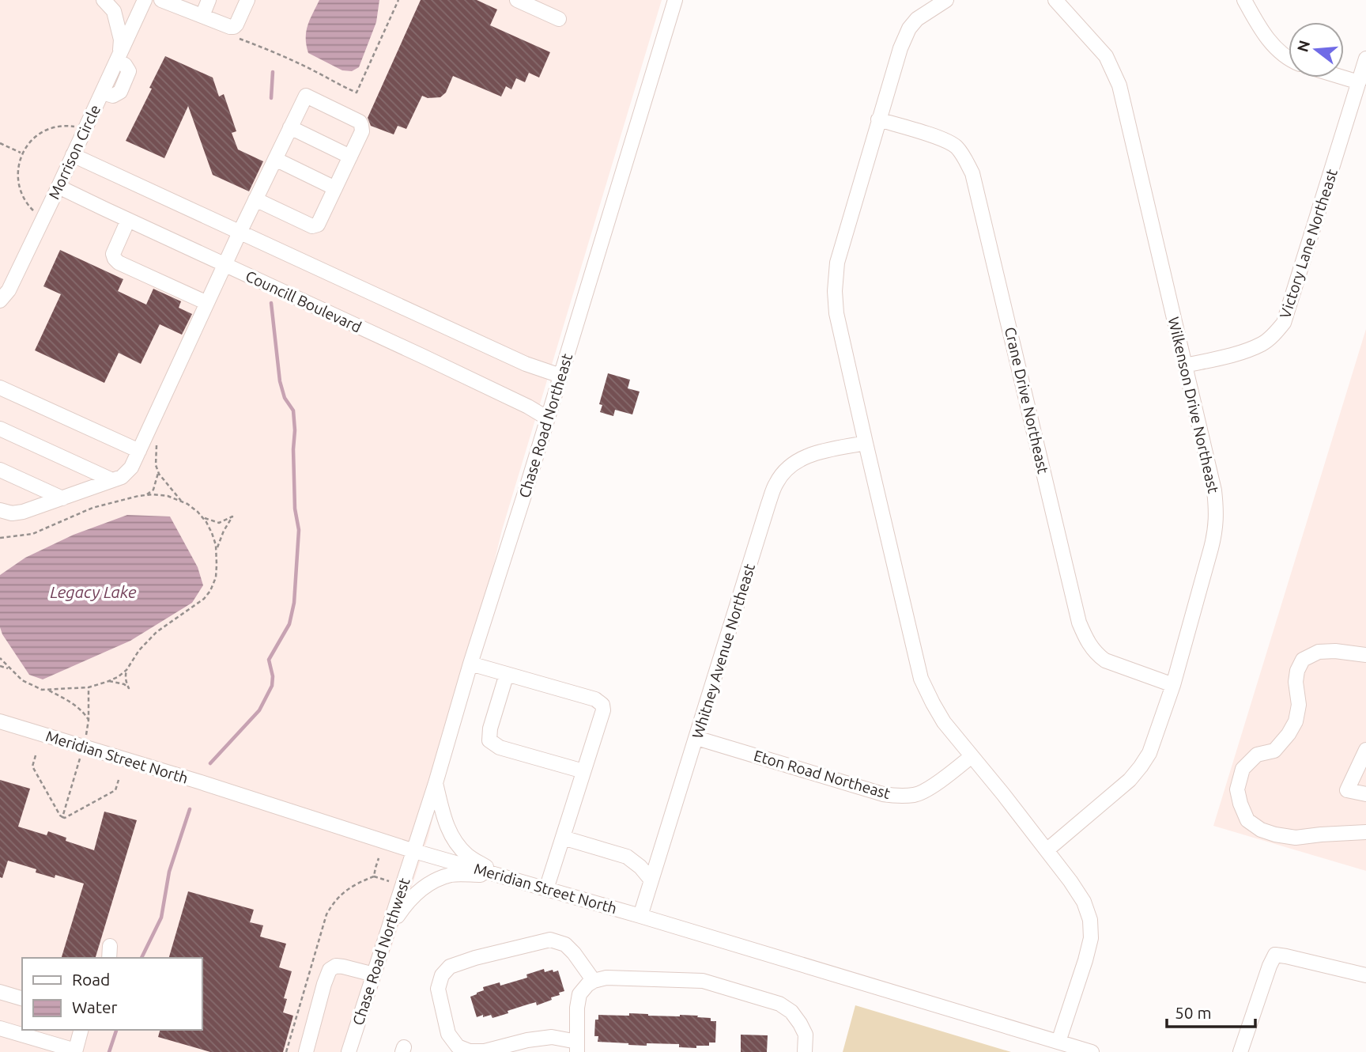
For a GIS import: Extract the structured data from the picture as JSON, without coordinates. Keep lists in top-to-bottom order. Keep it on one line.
{"streets":{"street":["Morrison Circle","Victory Lane Northeast","Councill Boulevard","Crane Drive Northeast","Wilkenson Drive Northeast","Chase Road Northeast","Whitney Avenue Northeast","Meridian Street North","Eton Road Northeast","Chase Road Northwest"]},"crossings":[["Morrison Circle","Councill Boulevard"],["Victory Lane Northeast","Wilkenson Drive Northeast"],["Councill Boulevard","Chase Road Northeast"],["Crane Drive Northeast","Wilkenson Drive Northeast"],["Chase Road Northeast","Meridian Street North"],["Chase Road Northeast","Chase Road Northwest"],["Whitney Avenue Northeast","Meridian Street North"],["Whitney Avenue Northeast","Eton Road Northeast"],["Meridian Street North","Chase Road Northwest"]],"water":["Legacy Lake"],"legend":["Road","Water"],"scale_bar":"50 m","north":"left"}
